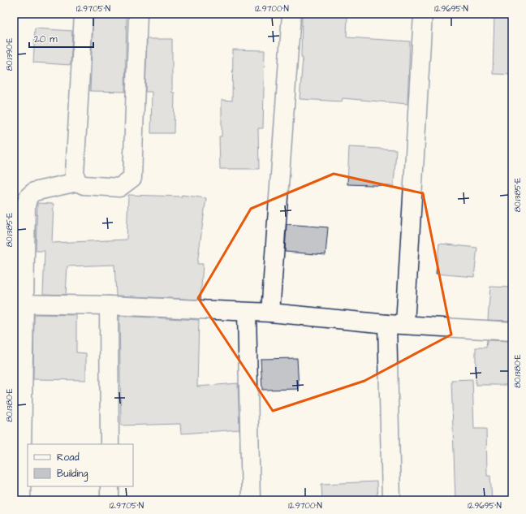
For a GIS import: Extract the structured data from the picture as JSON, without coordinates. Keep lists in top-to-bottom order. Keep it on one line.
{"legend":["Road","Building"],"scale_bar":"20 m","coordinates":["12.9705°N","12.9700°N","12.9695°N","80.1390°E","80.1385°E","80.1380°E"]}
